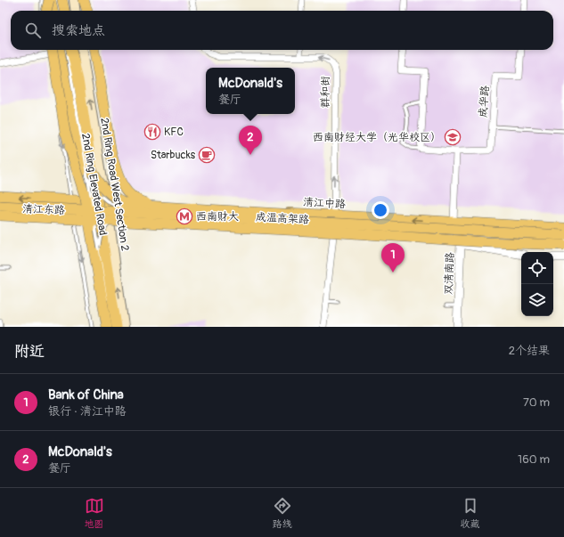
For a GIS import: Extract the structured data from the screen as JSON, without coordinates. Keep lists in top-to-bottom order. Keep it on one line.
{"streets":{"main road":["2nd Ring Elevated Road","2nd Ring Road West Section 2","清江中路","清江东路","成温高架路"],"street":["群和街","成华路","双清南路"]},"crossings":[["群和街","清江中路"],["2nd Ring Elevated Road","清江中路"],["2nd Ring Elevated Road","清江东路"],["2nd Ring Road West Section 2","清江中路"],["清江中路","清江东路"],["清江中路","双清南路"]],"one_way":["群和街"],"places":{"restaurant":["KFC"],"school or university":["西南财经大学（光华校区）"],"cafe":["Starbucks"],"metro station":["西南财大"]},"page":{"search":"搜索地点","popup":["McDonald's","餐厅"],"pins":["2","1"],"heading":["附近","2个结果"],"list":[{"mark":"1","name":"Bank of China","note":"银行 · 清江中路","value":"70 m"},{"mark":"2","name":"McDonald's","note":"餐厅","value":"160 m"}],"nav":["地图","路线","收藏"]}}
